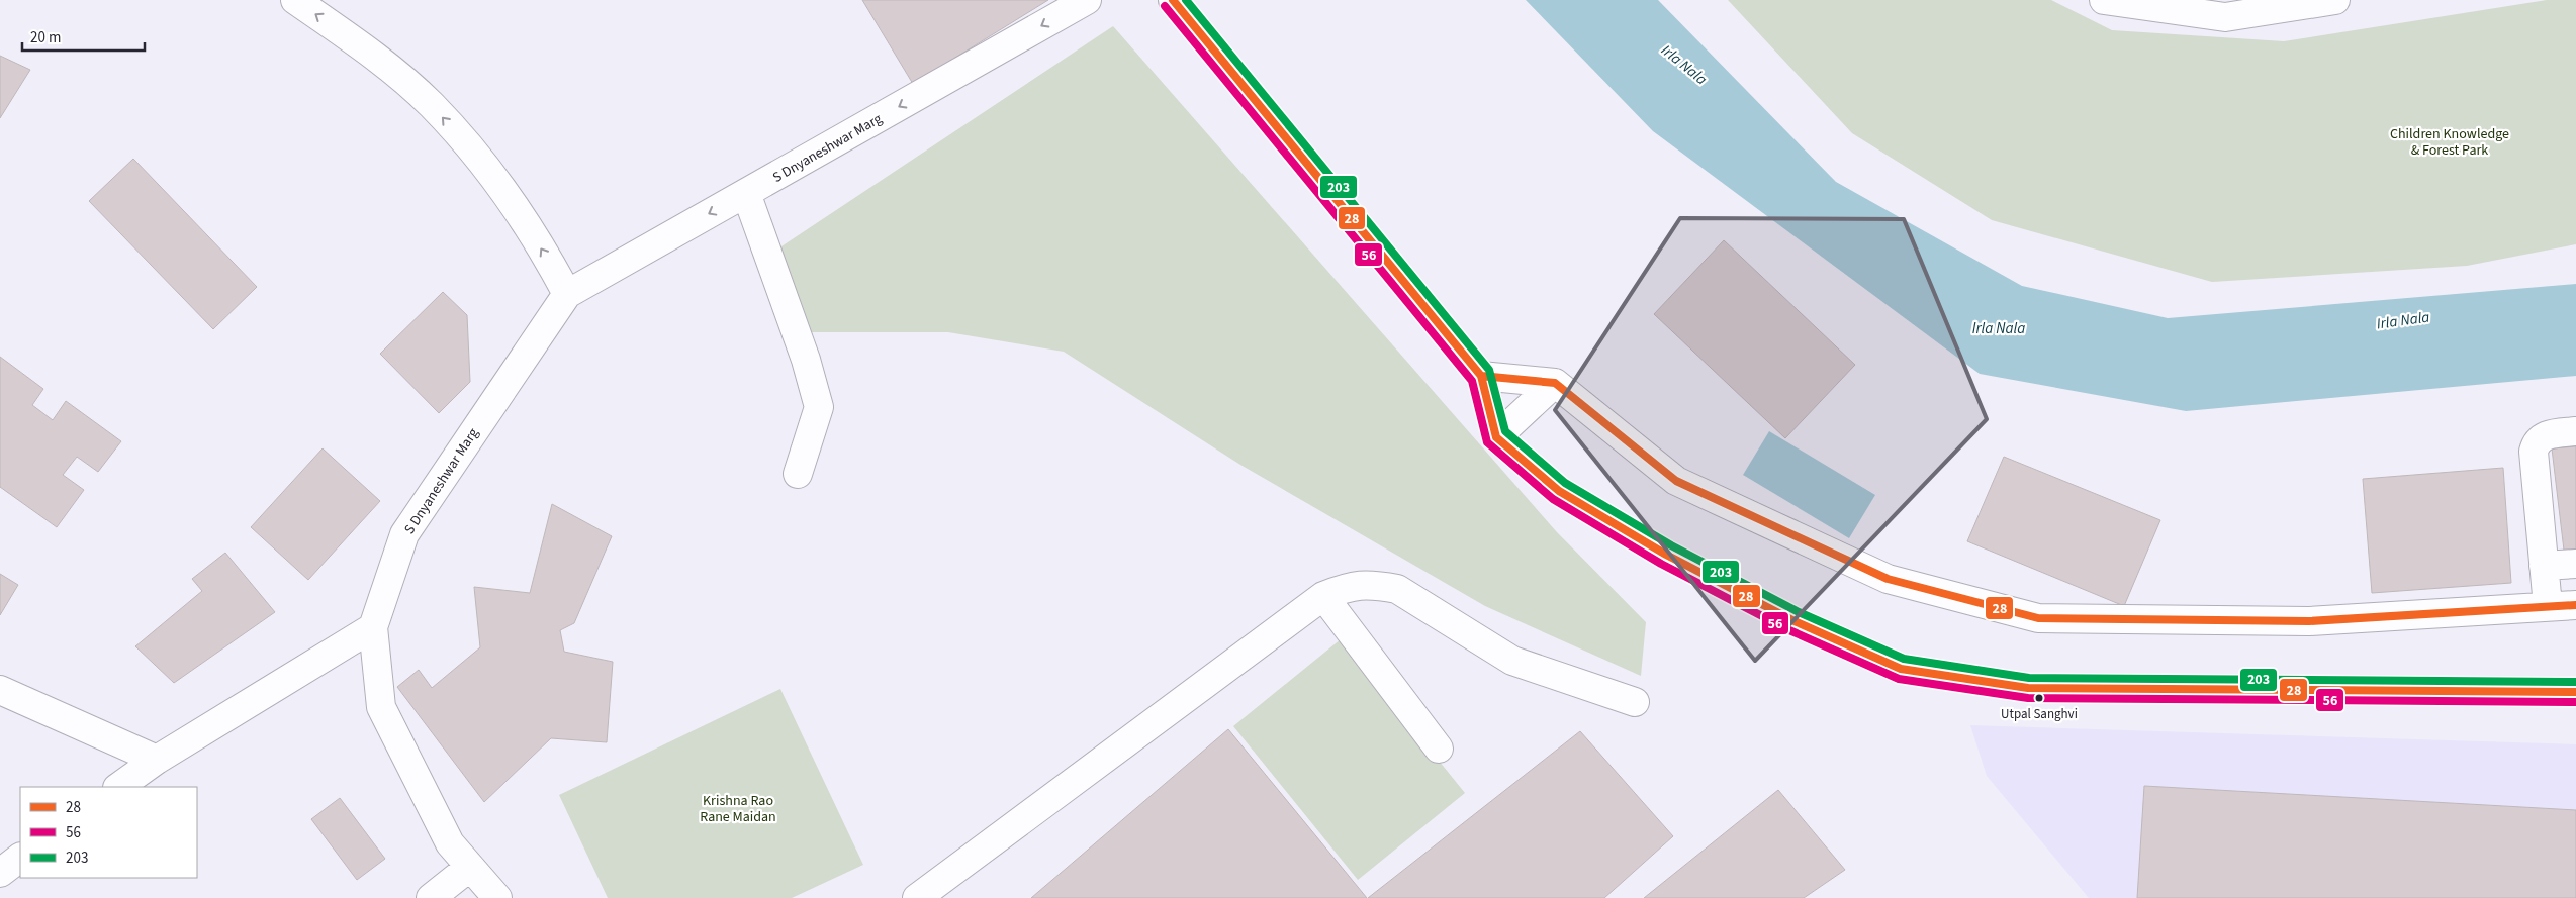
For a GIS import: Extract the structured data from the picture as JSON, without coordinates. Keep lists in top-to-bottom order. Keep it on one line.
{"streets":{"street":["S Dnyaneshwar Marg"]},"one_way":["S Dnyaneshwar Marg"],"water":["Irla Nala"],"parks":["Children Knowledge & Forest Park","Krishna Rao Rane Maidan"],"places":["Utpal Sanghvi"],"lines":["transit line 28","transit line 203","transit line 56"],"legend":["28","56","203"],"scale_bar":"20 m"}
